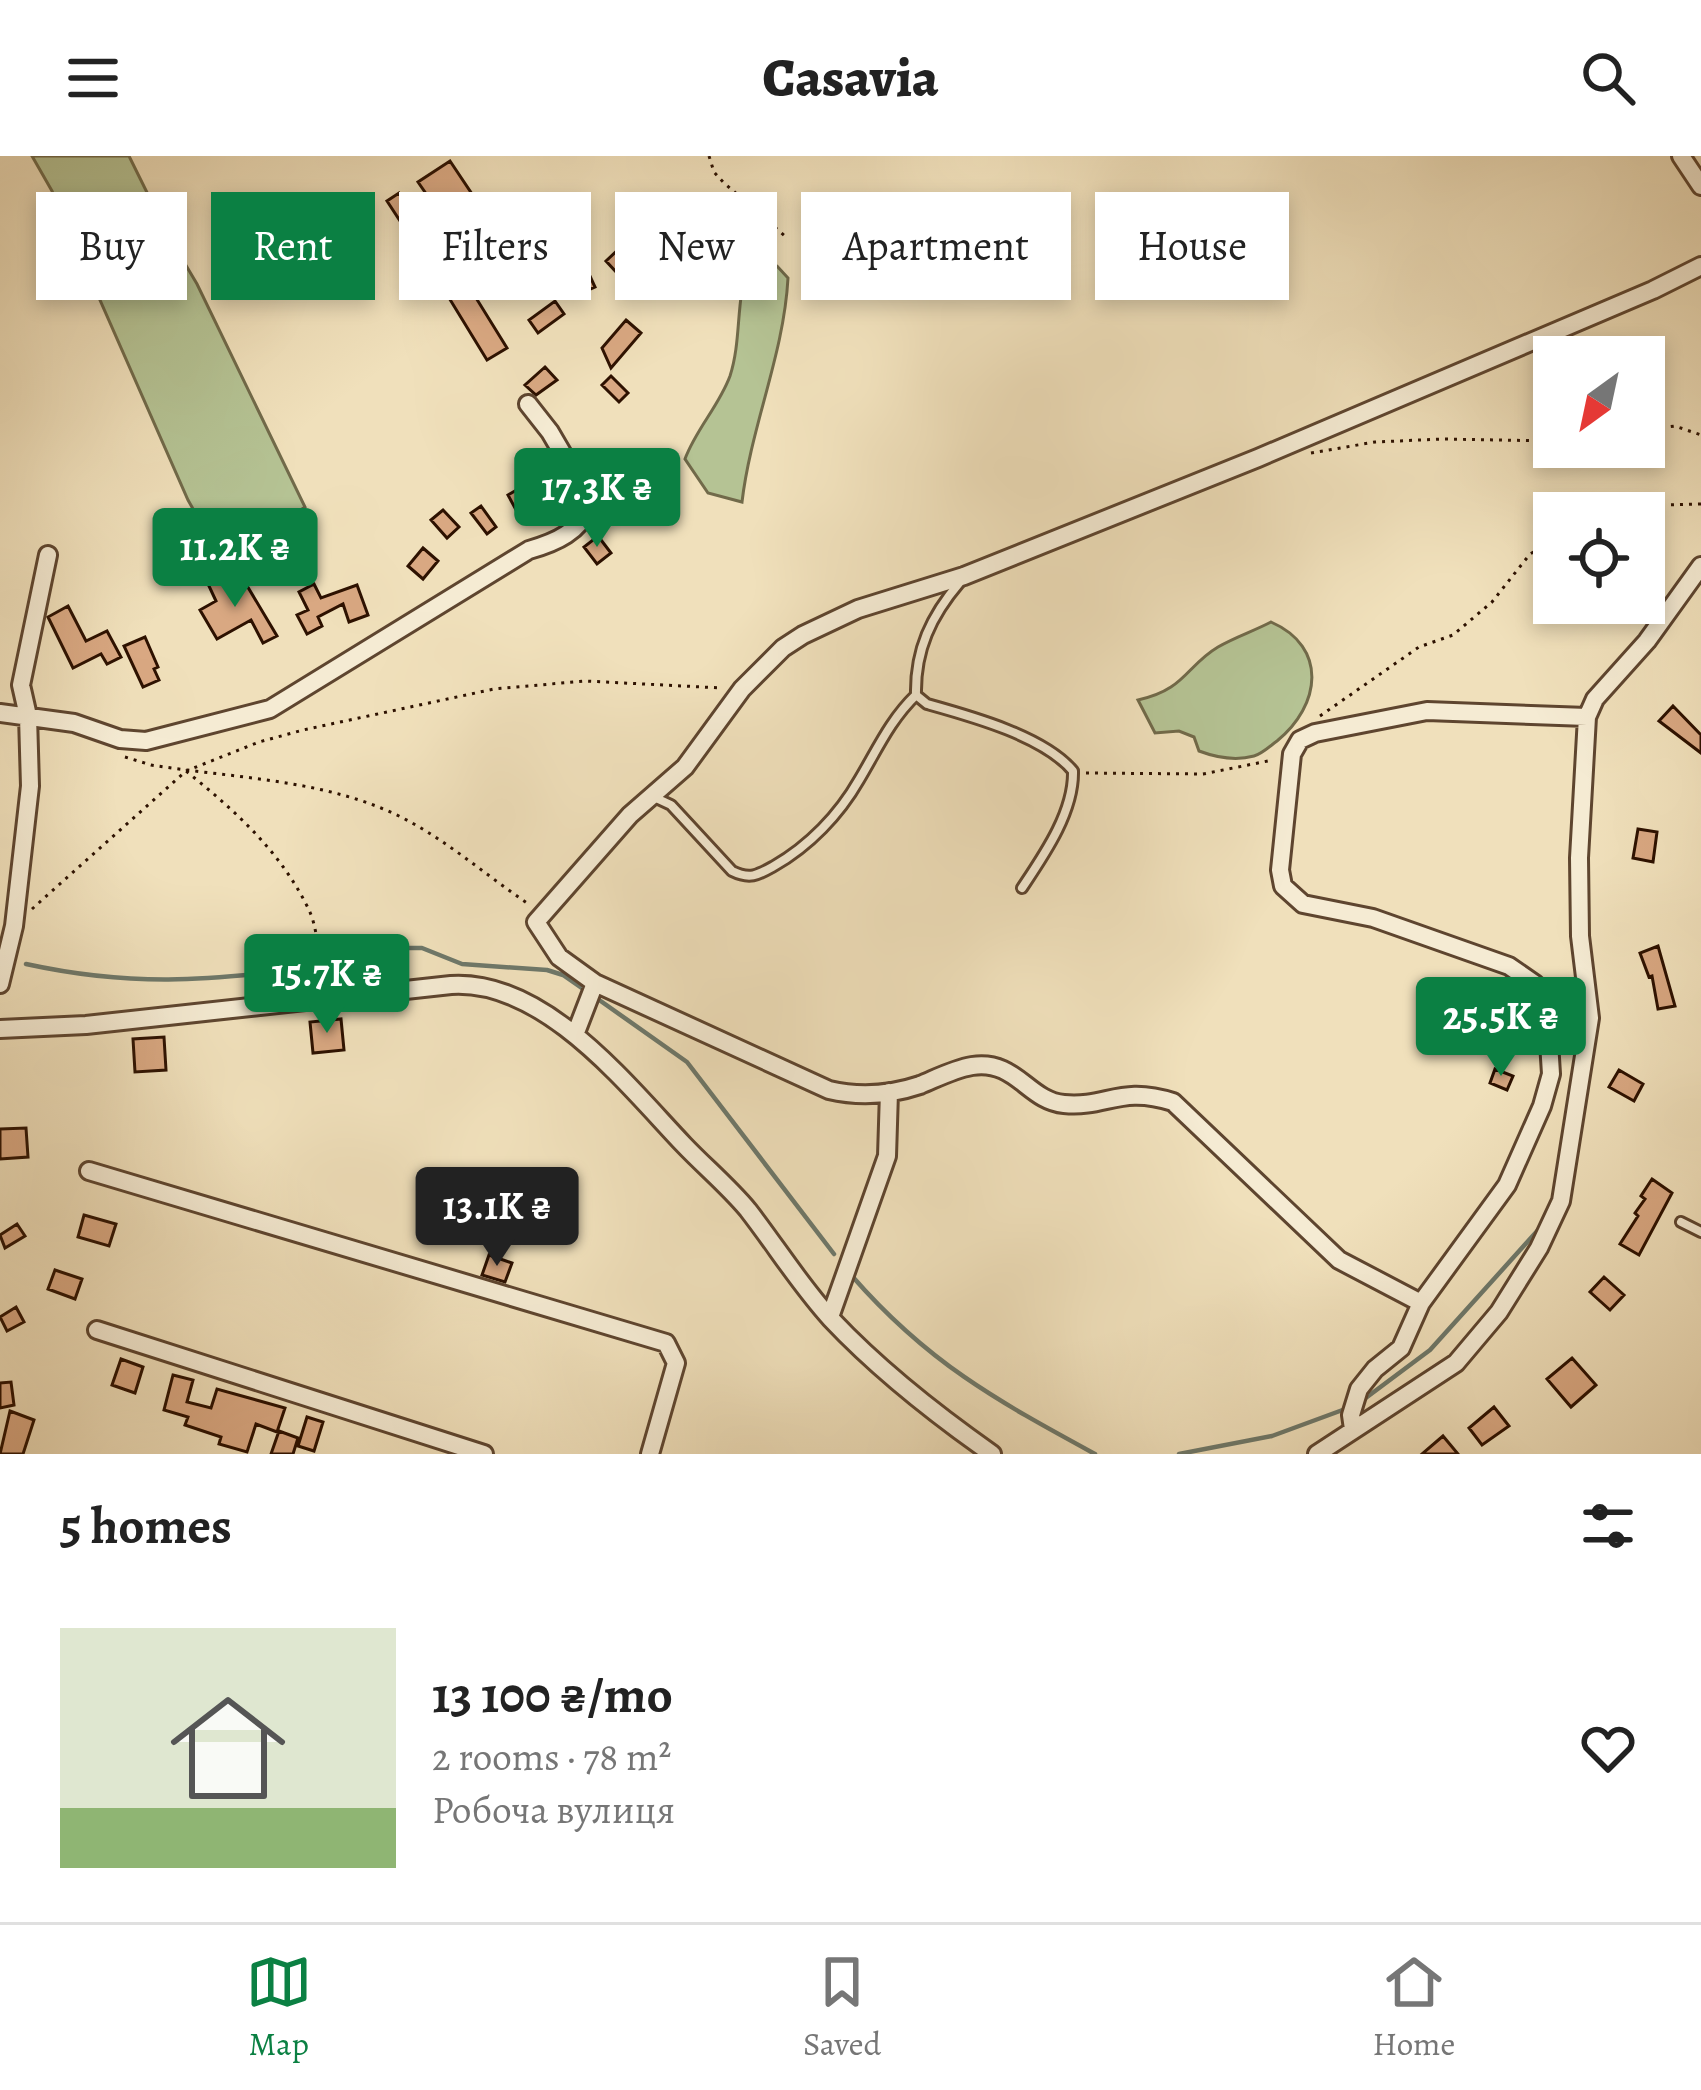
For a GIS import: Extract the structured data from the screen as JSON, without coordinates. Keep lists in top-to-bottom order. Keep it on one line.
{"north":"bottom left","page":{"header":"Casavia","chip":["Buy","Rent","Filters","New","Apartment","House"],"price":["17.3K ₴","11.2K ₴","15.7K ₴","25.5K ₴","13.1K ₴"],"heading":"5 homes","list":[{"name":"13 100 ₴/mo","note":"2 rooms · 78 m² · Робоча вулиця"}],"tabs":["Map","Saved","Home"]}}
